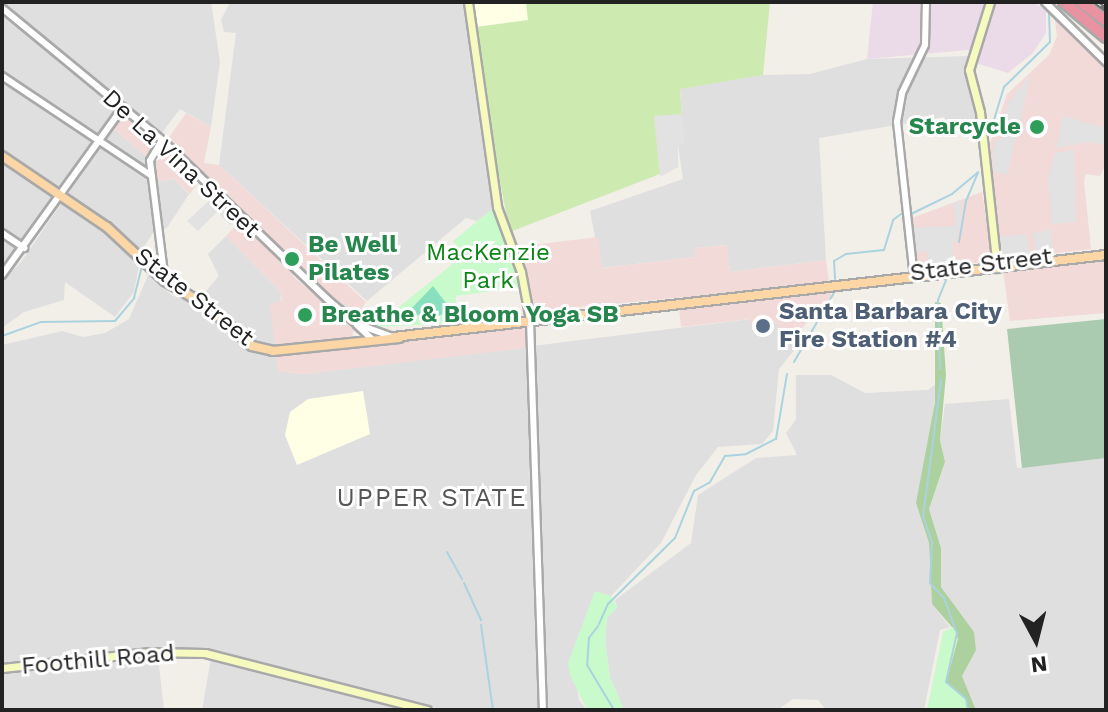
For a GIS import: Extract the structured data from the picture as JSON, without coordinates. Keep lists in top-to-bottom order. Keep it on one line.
{"streets":{"main road":["State Street","Foothill Road"],"street":["De La Vina Street"]},"crossings":[["De La Vina Street","State Street"]],"districts":["UPPER STATE"],"parks":["MacKenzie Park"],"places":["Starcycle","Be Well Pilates","Breathe & Bloom Yoga SB","Santa Barbara City Fire Station #4"],"north":"bottom"}
